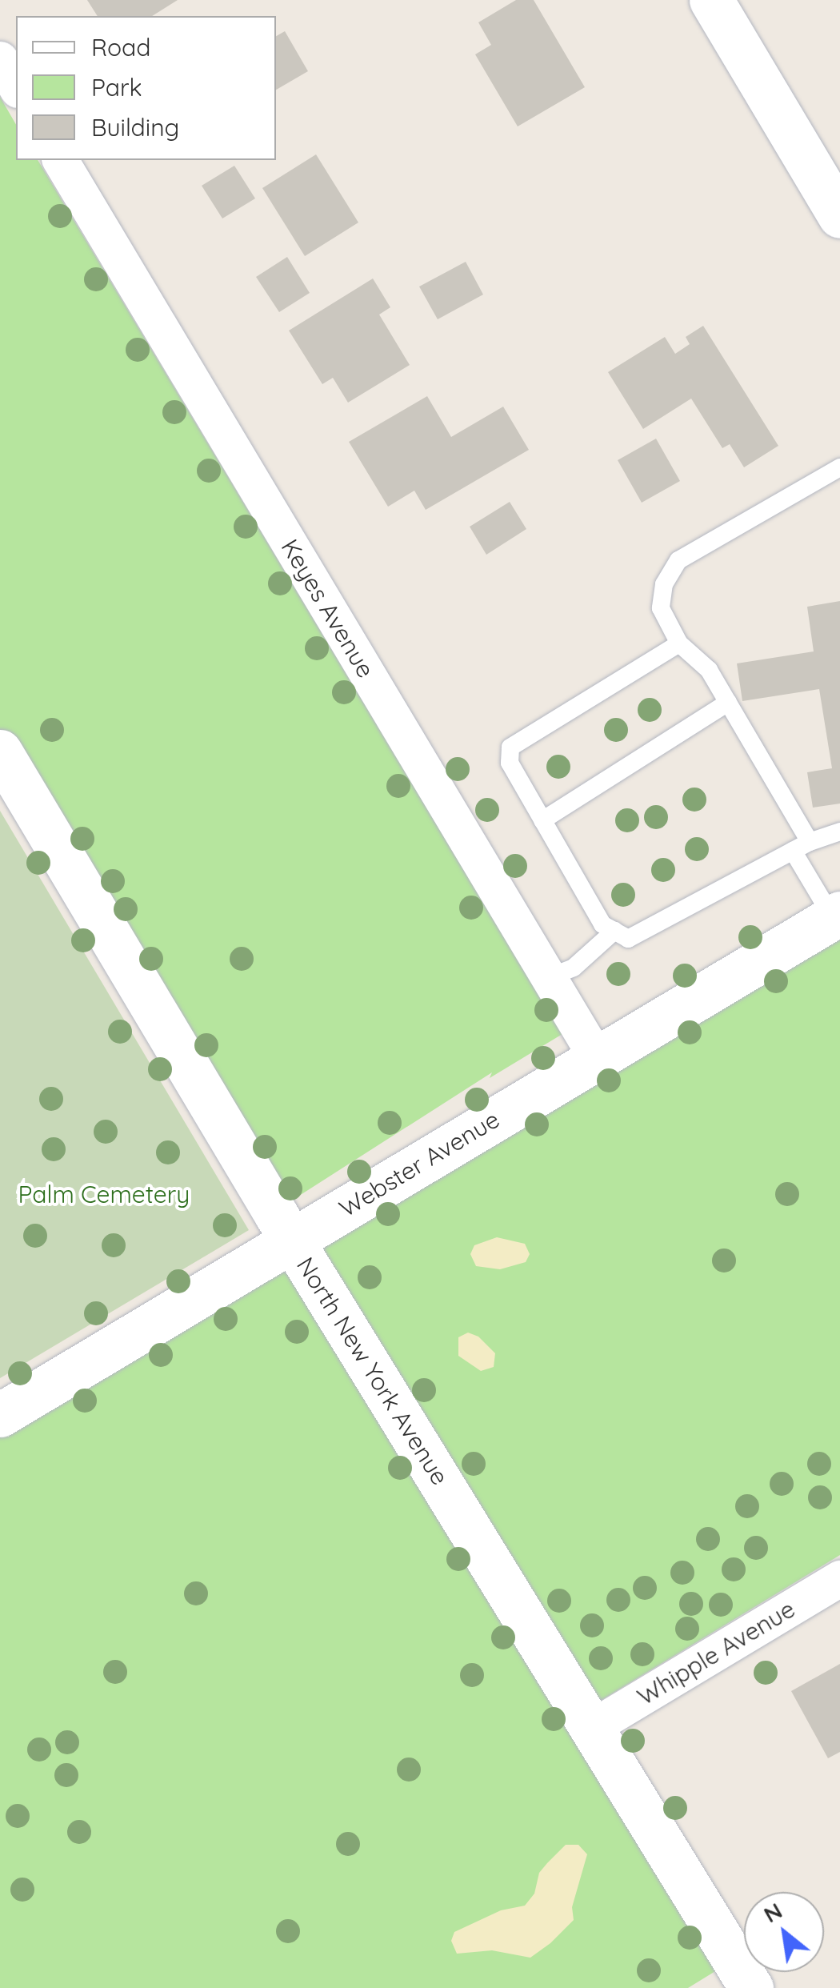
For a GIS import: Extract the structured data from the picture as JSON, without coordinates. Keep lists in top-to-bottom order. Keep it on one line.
{"streets":{"street":["Keyes Avenue","Webster Avenue","North New York Avenue","Whipple Avenue"]},"crossings":[["Keyes Avenue","Webster Avenue"],["Webster Avenue","North New York Avenue"],["North New York Avenue","Whipple Avenue"]],"parks":["Palm Cemetery"],"legend":["Road","Park","Building"],"north":"top left"}
